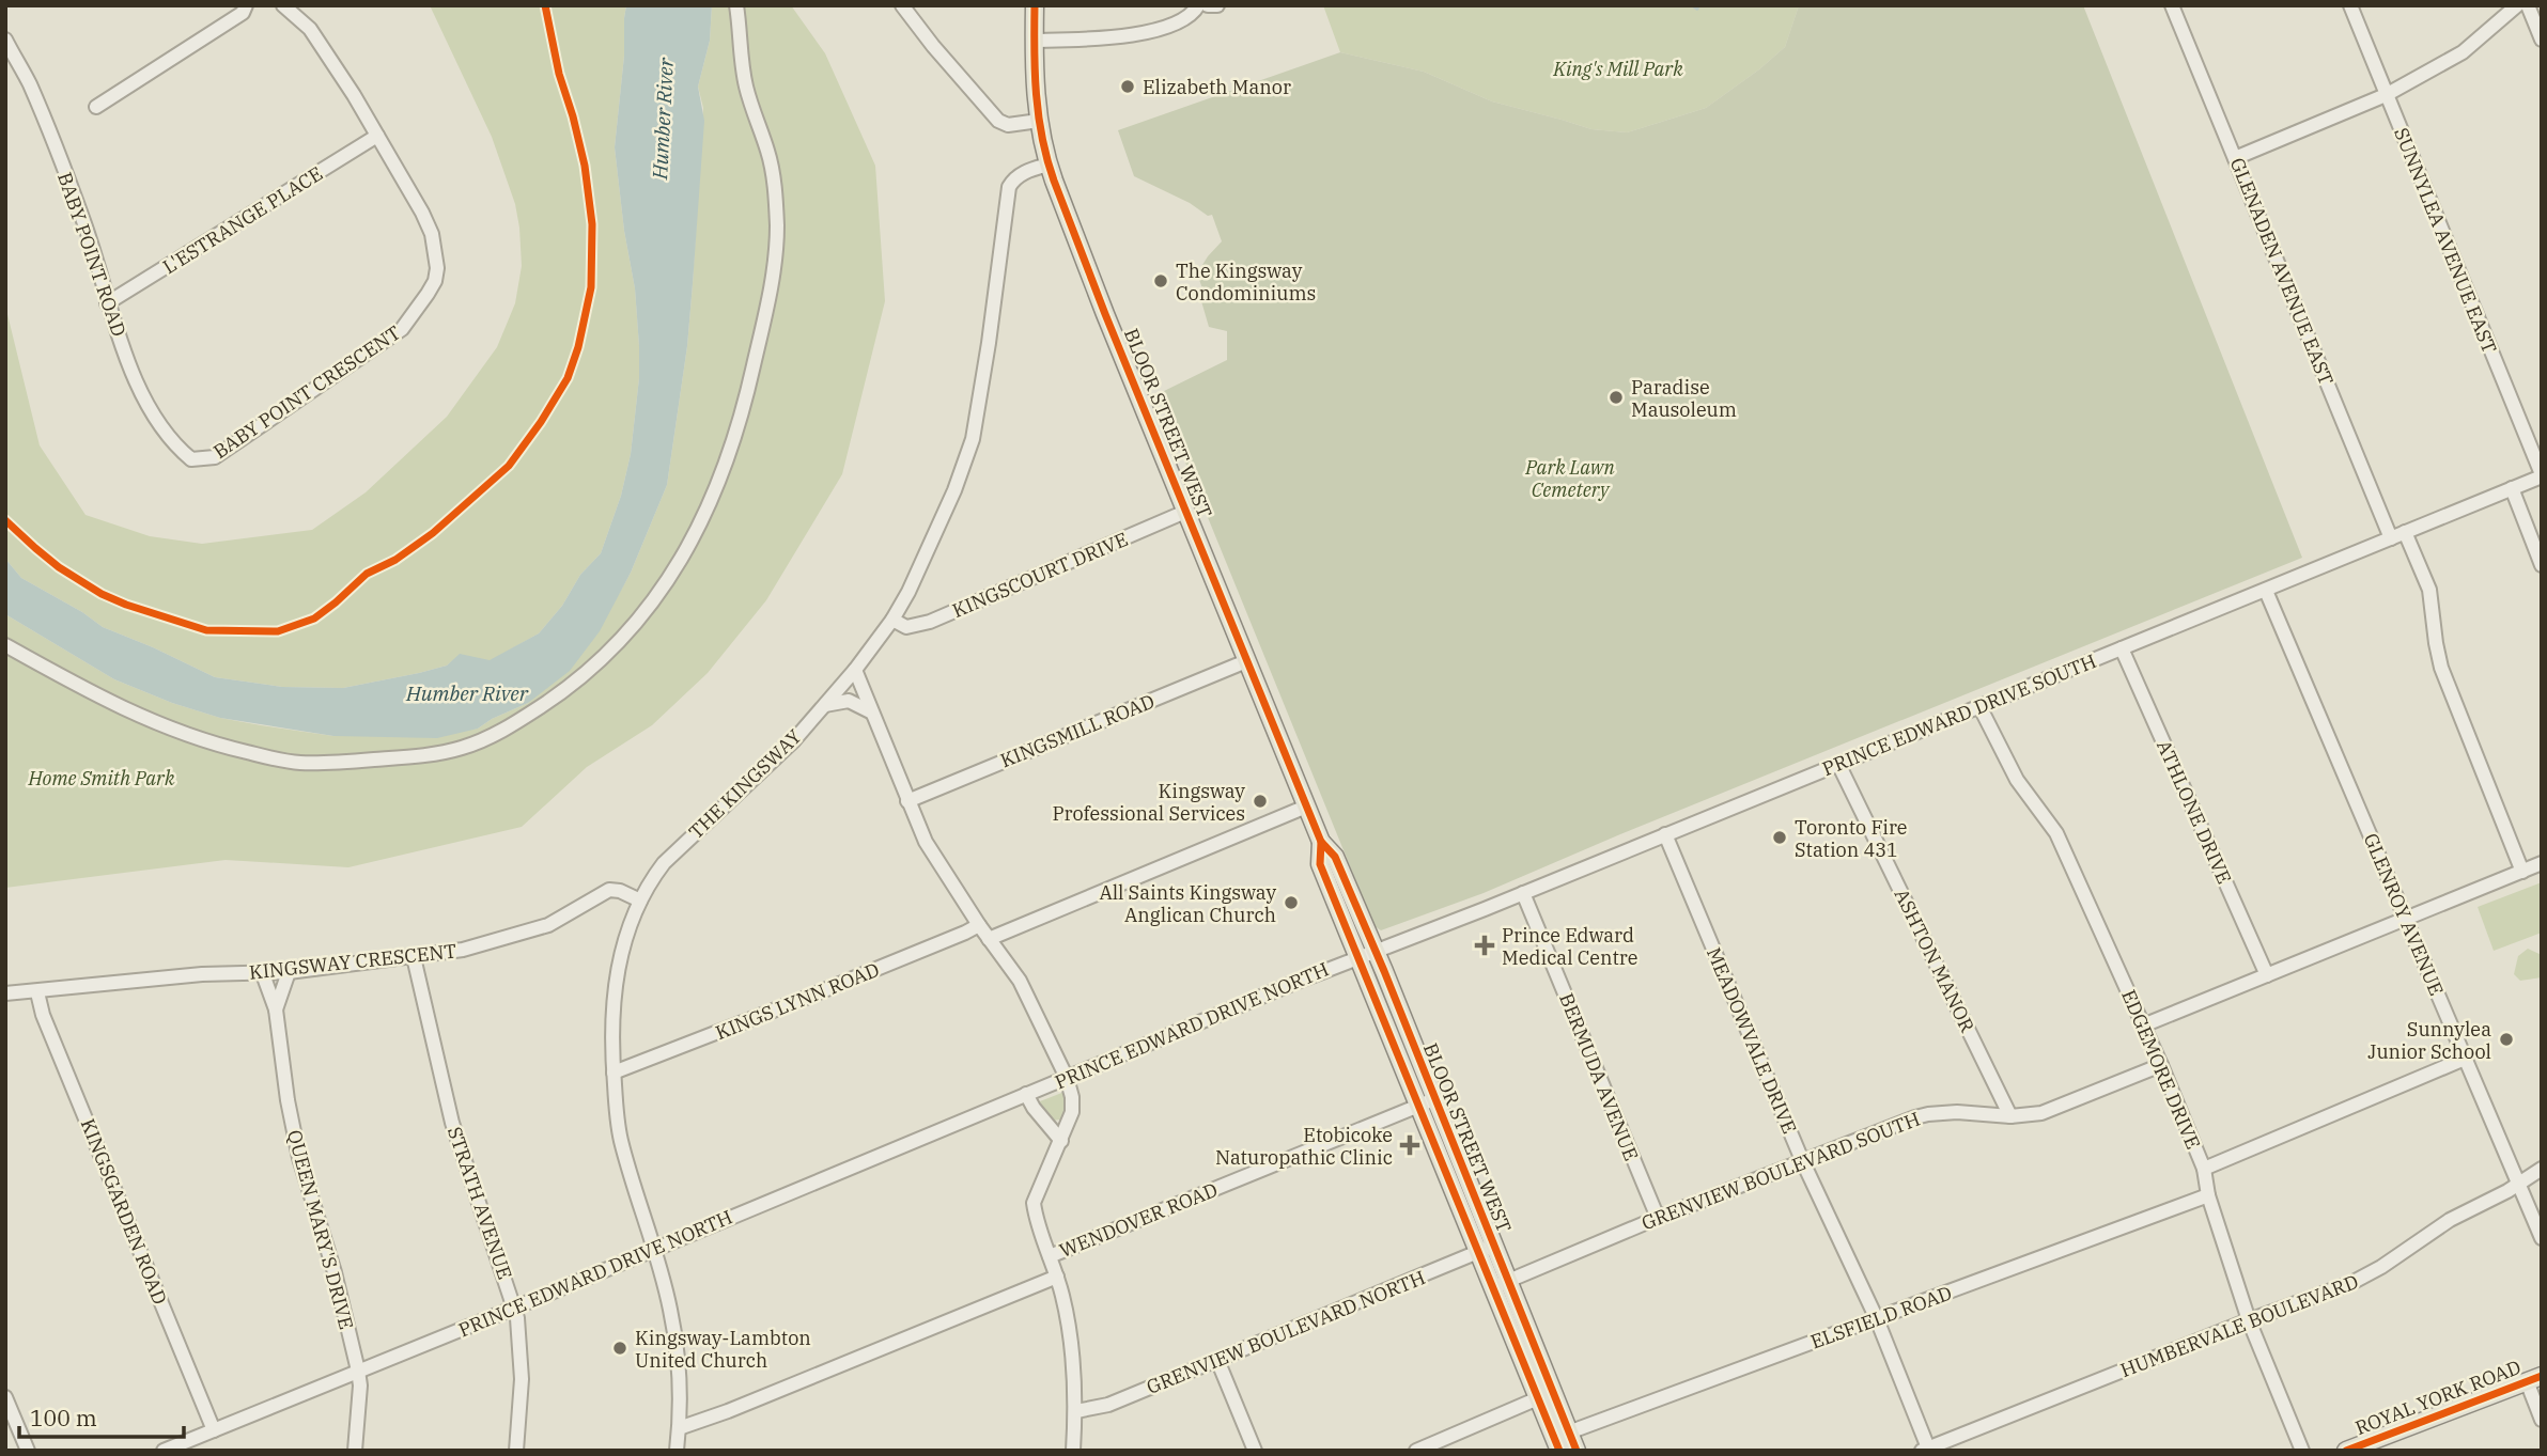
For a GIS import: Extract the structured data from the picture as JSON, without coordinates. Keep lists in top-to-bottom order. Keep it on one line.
{"streets":{"main road":["BLOOR STREET WEST","ROYAL YORK ROAD"],"street":["L'ESTRANGE PLACE","SUNNYLEA AVENUE EAST","BABY POINT ROAD","GLENADEN AVENUE EAST","BABY POINT CRESCENT","KINGSCOURT DRIVE","PRINCE EDWARD DRIVE SOUTH","KINGSMILL ROAD","THE KINGSWAY","ATHLONE DRIVE","GLENROY AVENUE","ASHTON MANOR","KINGSWAY CRESCENT","KINGS LYNN ROAD","PRINCE EDWARD DRIVE NORTH","MEADOWVALE DRIVE","EDGEMORE DRIVE","BERMUDA AVENUE","GRENVIEW BOULEVARD SOUTH","STRATH AVENUE","KINGSGARDEN ROAD","WENDOVER ROAD","QUEEN MARY'S DRIVE","ELSFIELD ROAD","HUMBERVALE BOULEVARD","GRENVIEW BOULEVARD NORTH"]},"crossings":[["L'ESTRANGE PLACE","BABY POINT ROAD"],["L'ESTRANGE PLACE","BABY POINT CRESCENT"],["SUNNYLEA AVENUE EAST","PRINCE EDWARD DRIVE SOUTH"],["BABY POINT ROAD","BABY POINT CRESCENT"],["GLENADEN AVENUE EAST","PRINCE EDWARD DRIVE SOUTH"],["BLOOR STREET WEST","KINGSCOURT DRIVE"],["BLOOR STREET WEST","PRINCE EDWARD DRIVE SOUTH"],["BLOOR STREET WEST","KINGSMILL ROAD"],["BLOOR STREET WEST","THE KINGSWAY"],["BLOOR STREET WEST","PRINCE EDWARD DRIVE NORTH"],["BLOOR STREET WEST","GRENVIEW BOULEVARD SOUTH"],["BLOOR STREET WEST","WENDOVER ROAD"],["BLOOR STREET WEST","ELSFIELD ROAD"],["BLOOR STREET WEST","GRENVIEW BOULEVARD NORTH"],["KINGSCOURT DRIVE","THE KINGSWAY"],["PRINCE EDWARD DRIVE SOUTH","ATHLONE DRIVE"],["PRINCE EDWARD DRIVE SOUTH","GLENROY AVENUE"],["PRINCE EDWARD DRIVE SOUTH","ASHTON MANOR"],["PRINCE EDWARD DRIVE SOUTH","PRINCE EDWARD DRIVE NORTH"],["PRINCE EDWARD DRIVE SOUTH","MEADOWVALE DRIVE"],["PRINCE EDWARD DRIVE SOUTH","EDGEMORE DRIVE"],["PRINCE EDWARD DRIVE SOUTH","BERMUDA AVENUE"],["THE KINGSWAY","KINGSWAY CRESCENT"],["THE KINGSWAY","KINGS LYNN ROAD"],["THE KINGSWAY","PRINCE EDWARD DRIVE NORTH"],["THE KINGSWAY","WENDOVER ROAD"],["GLENROY AVENUE","HUMBERVALE BOULEVARD"],["ASHTON MANOR","GRENVIEW BOULEVARD SOUTH"],["KINGSWAY CRESCENT","STRATH AVENUE"],["KINGSWAY CRESCENT","KINGSGARDEN ROAD"],["KINGSWAY CRESCENT","QUEEN MARY'S DRIVE"],["PRINCE EDWARD DRIVE NORTH","STRATH AVENUE"],["PRINCE EDWARD DRIVE NORTH","KINGSGARDEN ROAD"],["PRINCE EDWARD DRIVE NORTH","QUEEN MARY'S DRIVE"],["MEADOWVALE DRIVE","GRENVIEW BOULEVARD SOUTH"],["MEADOWVALE DRIVE","ELSFIELD ROAD"],["MEADOWVALE DRIVE","HUMBERVALE BOULEVARD"],["EDGEMORE DRIVE","GRENVIEW BOULEVARD SOUTH"],["EDGEMORE DRIVE","ELSFIELD ROAD"],["EDGEMORE DRIVE","HUMBERVALE BOULEVARD"],["BERMUDA AVENUE","GRENVIEW BOULEVARD SOUTH"]],"water":["Humber River"],"parks":["King's Mill Park","Park Lawn Cemetery","Home Smith Park"],"places":{"other":["Elizabeth Manor","The Kingsway Condominiums","Paradise Mausoleum","Kingsway Professional Services","Toronto Fire Station 431","All Saints Kingsway Anglican Church","Sunnylea Junior School","Kingsway-Lambton United Church"],"health":["Prince Edward Medical Centre","Etobicoke Naturopathic Clinic"]},"scale_bar":"100 m"}
